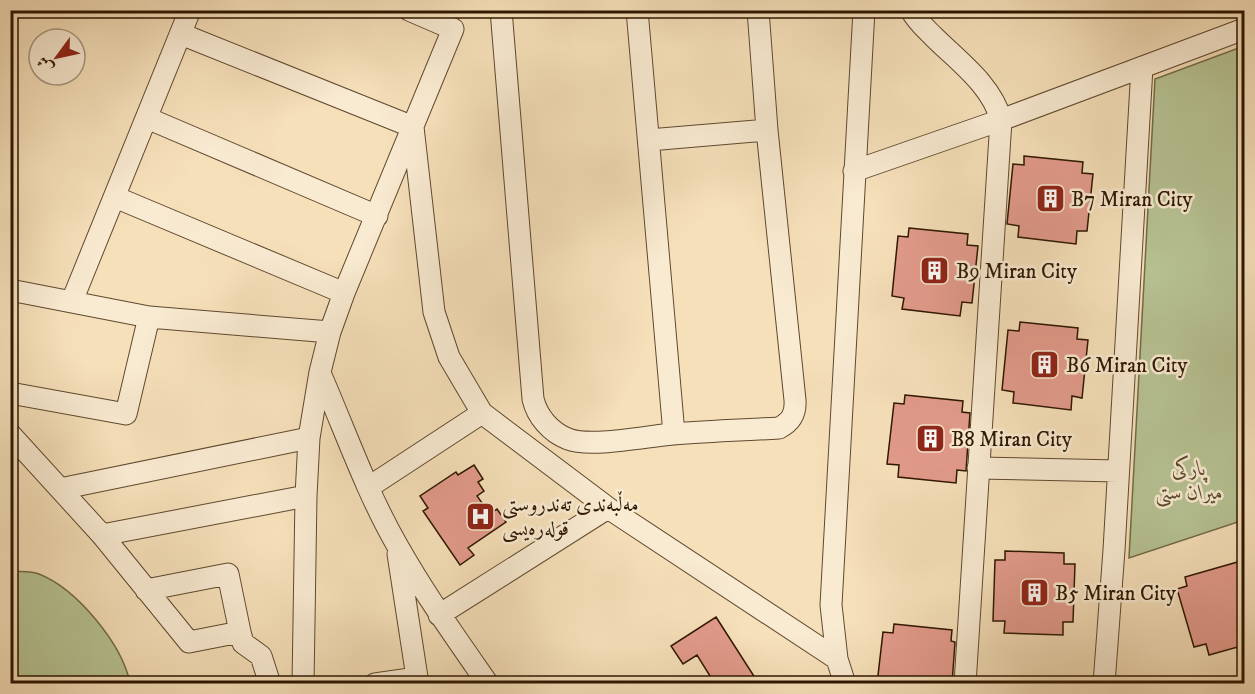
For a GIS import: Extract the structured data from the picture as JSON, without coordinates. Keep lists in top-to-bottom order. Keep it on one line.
{"parks":["پارکی میران ستی"],"places":{"building":["B7 Miran City","B9 Miran City","B6 Miran City","B8 Miran City","B5 Miran City"],"hospital":["مەڵبەندی تەندروستی قولەرەیسی"]},"north":"bottom left"}
